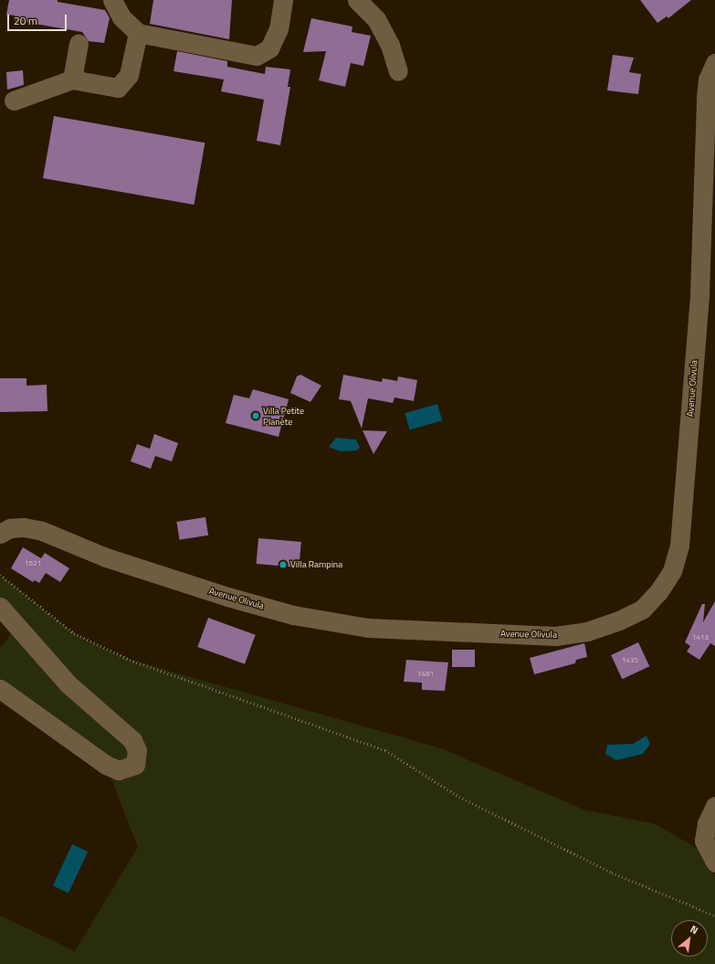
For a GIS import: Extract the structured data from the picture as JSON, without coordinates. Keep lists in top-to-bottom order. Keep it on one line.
{"streets":{"street":["Avenue Olivula"]},"places":["Villa Petite Planète","Villa Rampina"],"house_numbers":["1621","1413","1435","1481"],"scale_bar":"20 m","north":"top right"}
